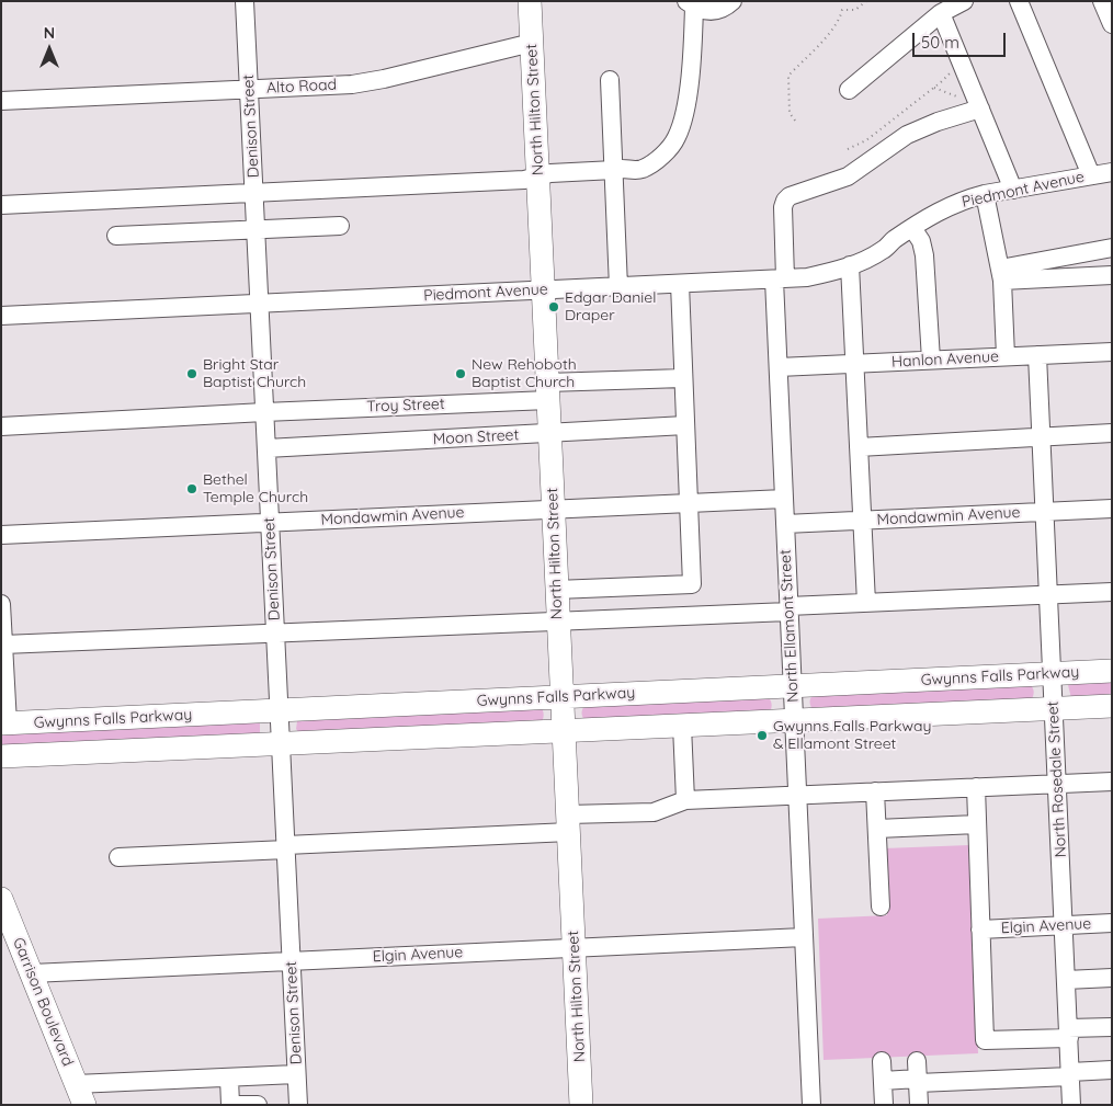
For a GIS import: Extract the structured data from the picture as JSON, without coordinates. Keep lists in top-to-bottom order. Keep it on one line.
{"streets":{"main road":["North Hilton Street","Gwynns Falls Parkway","Garrison Boulevard"],"street":["Alto Road","Denison Street","Piedmont Avenue","Hanlon Avenue","Troy Street","Moon Street","Mondawmin Avenue","North Ellamont Street","North Rosedale Street","Elgin Avenue"]},"crossings":[["Alto Road","North Hilton Street"],["Alto Road","Denison Street"],["North Hilton Street","Piedmont Avenue"],["North Hilton Street","Troy Street"],["North Hilton Street","Moon Street"],["North Hilton Street","Mondawmin Avenue"],["North Hilton Street","Gwynns Falls Parkway"],["North Hilton Street","Elgin Avenue"],["Denison Street","Piedmont Avenue"],["Denison Street","Troy Street"],["Denison Street","Moon Street"],["Denison Street","Mondawmin Avenue"],["Denison Street","Gwynns Falls Parkway"],["Denison Street","Elgin Avenue"],["Piedmont Avenue","North Ellamont Street"],["Hanlon Avenue","North Ellamont Street"],["Hanlon Avenue","North Rosedale Street"],["Mondawmin Avenue","North Ellamont Street"],["Mondawmin Avenue","North Rosedale Street"],["North Ellamont Street","Gwynns Falls Parkway"],["North Ellamont Street","Elgin Avenue"],["Gwynns Falls Parkway","North Rosedale Street"],["North Rosedale Street","Elgin Avenue"],["Elgin Avenue","Garrison Boulevard"]],"places":["Edgar Daniel Draper","Bright Star Baptist Church","New Rehoboth Baptist Church","Bethel Temple Church","Gwynns Falls Parkway & Ellamont Street"],"scale_bar":"50 m","north":"top"}
